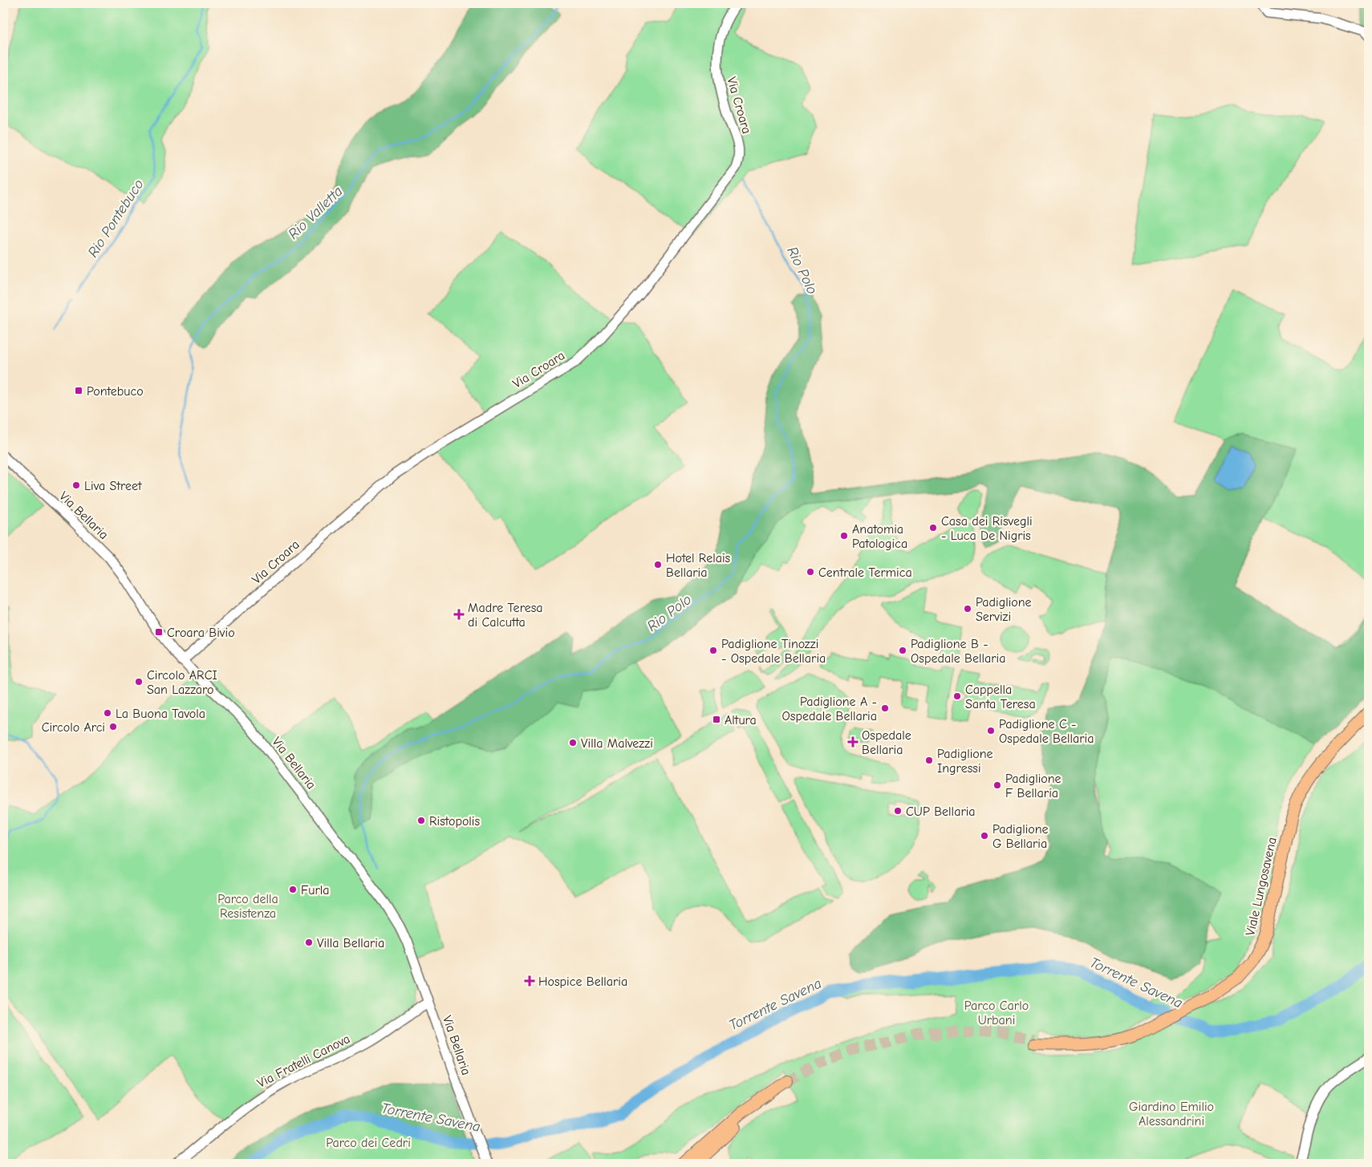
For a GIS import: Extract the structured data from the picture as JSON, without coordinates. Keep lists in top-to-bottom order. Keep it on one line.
{"streets":{"main road":["Viale Lungosavena"],"street":["Via Croara","Via Bellaria","Via Fratelli Canova"]},"crossings":[["Via Croara","Via Bellaria"],["Via Bellaria","Via Fratelli Canova"]],"water":["Rio Valletta","Rio Pontebuco","Rio Polo","Torrente Savena"],"parks":["Parco della Resistenza","Parco Carlo Urbani","Giardino Emilio Alessandrini","Parco dei Cedri"],"places":{"transit":["Pontebuco","Croara Bivio","Altura"],"other":["Liva Street","Casa dei Risvegli - Luca De Nigris","Anatomia Patologica","Hotel Relais Bellaria","Centrale Termica","Padiglione Servizi","Padiglione Tinozzi - Ospedale Bellaria","Padiglione B - Ospedale Bellaria","Circolo ARCI San Lazzaro","Cappella Santa Teresa","Padiglione A - Ospedale Bellaria","La Buona Tavola","Circolo Arci","Padiglione C - Ospedale Bellaria","Villa Malvezzi","Padiglione Ingressi","Padiglione F Bellaria","CUP Bellaria","Ristopolis","Padiglione G Bellaria","Furla","Villa Bellaria"],"health":["Madre Teresa di Calcutta","Ospedale Bellaria","Hospice Bellaria"]}}
